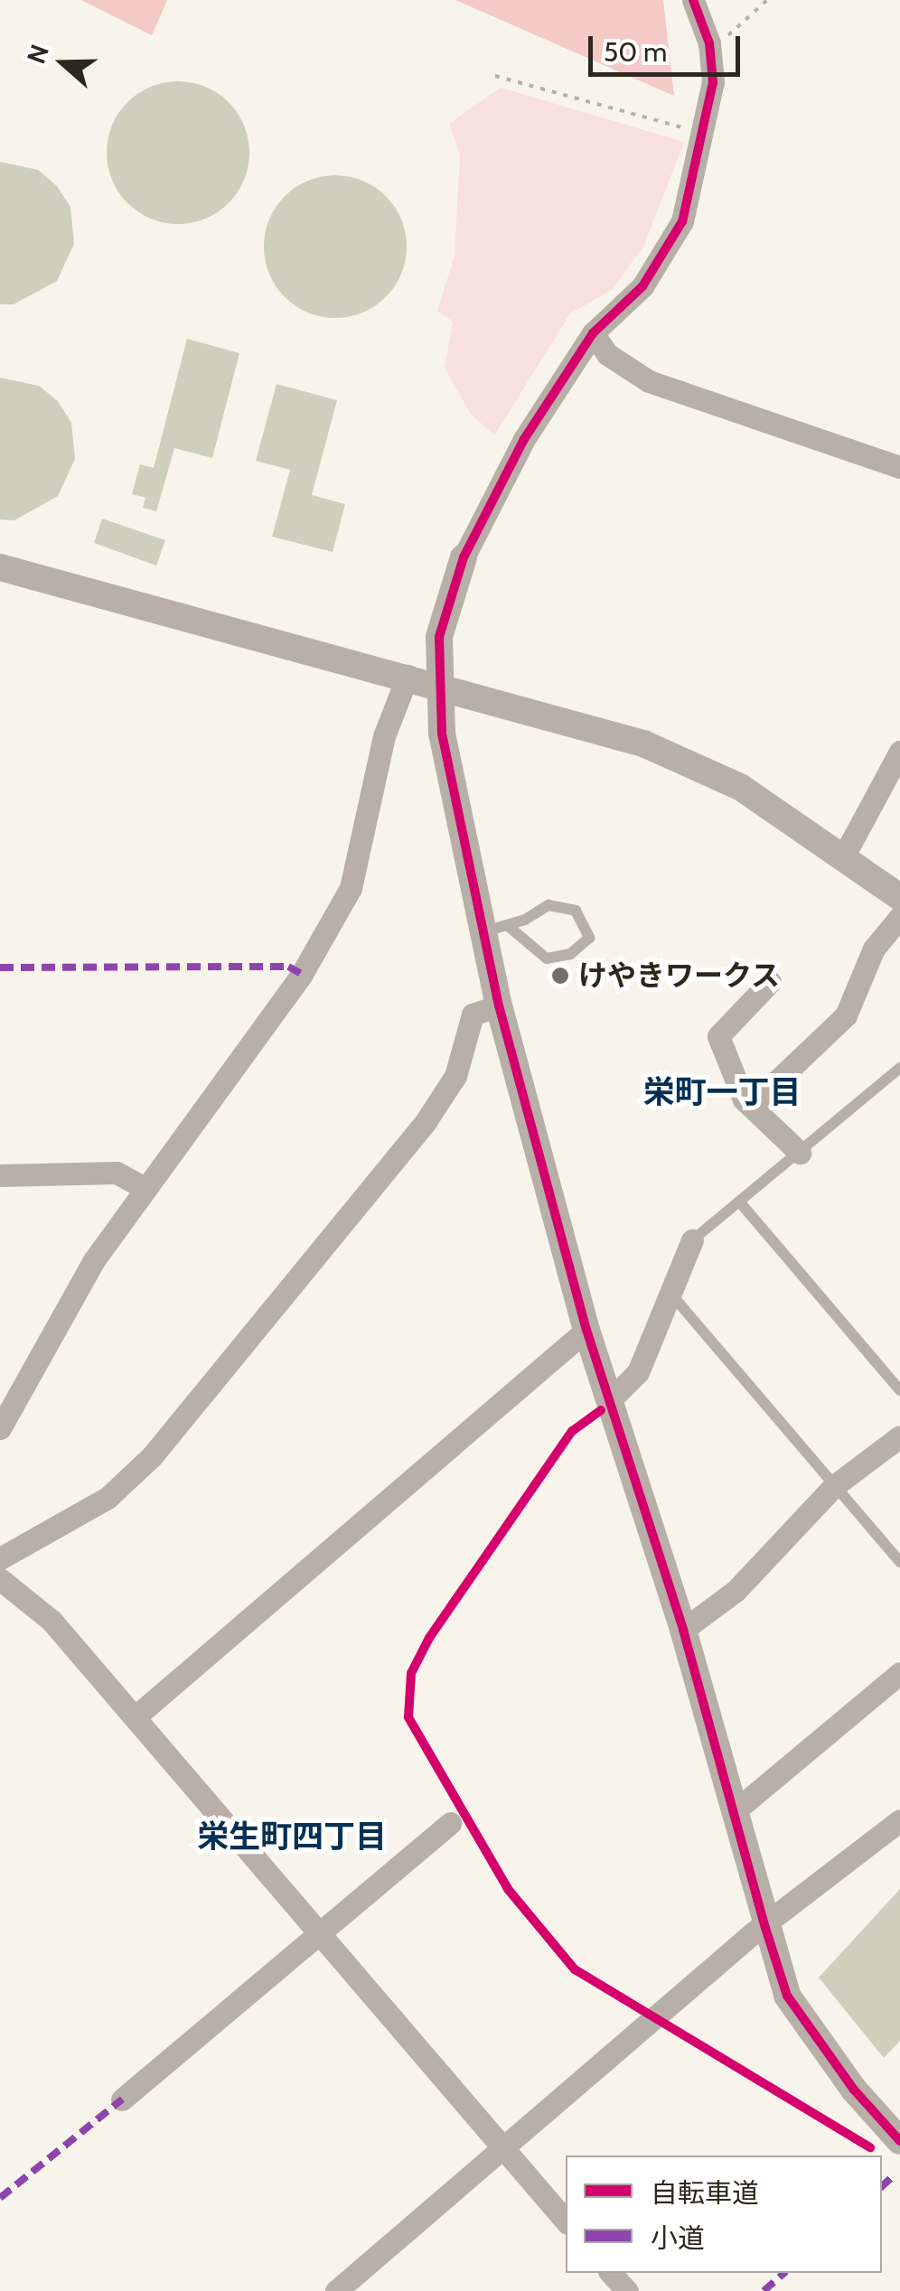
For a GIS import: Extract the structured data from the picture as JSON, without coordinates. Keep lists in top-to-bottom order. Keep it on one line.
{"districts":["栄町一丁目","栄生町四丁目"],"places":["けやきワークス"],"legend":["自転車道","小道"],"scale_bar":"50 m","north":"left"}
